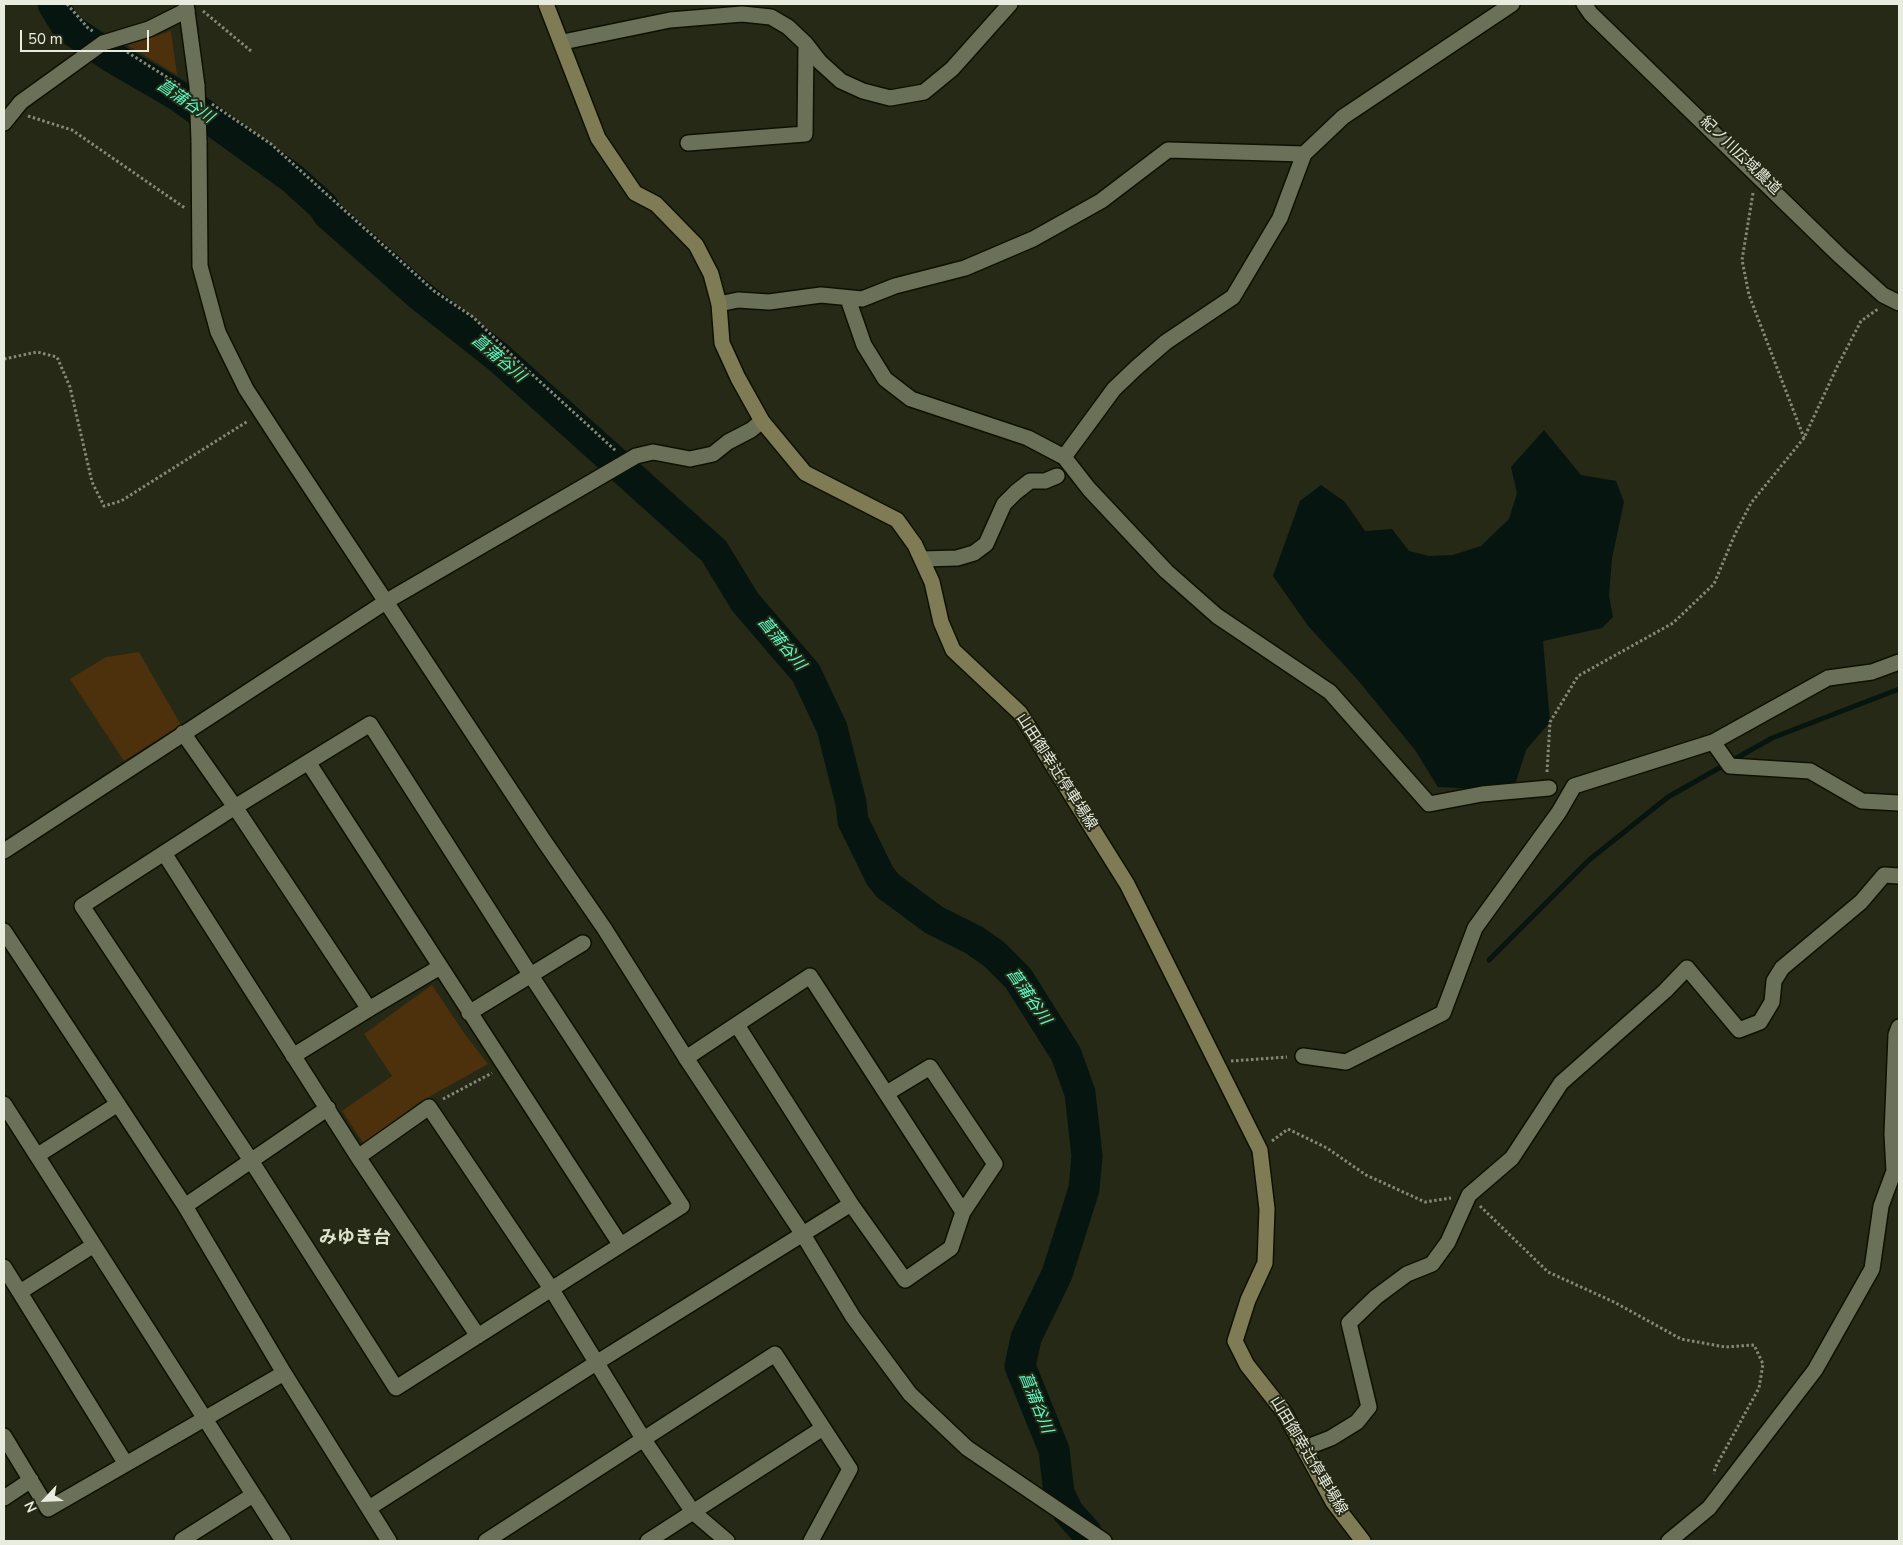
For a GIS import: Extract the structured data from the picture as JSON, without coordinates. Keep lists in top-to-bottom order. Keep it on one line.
{"streets":{"main road":["山田御幸辻停車場線"],"street":["紀ノ川広域農道"]},"districts":["みゆき台"],"water":["菖蒲谷川"],"scale_bar":"50 m","north":"bottom left"}
